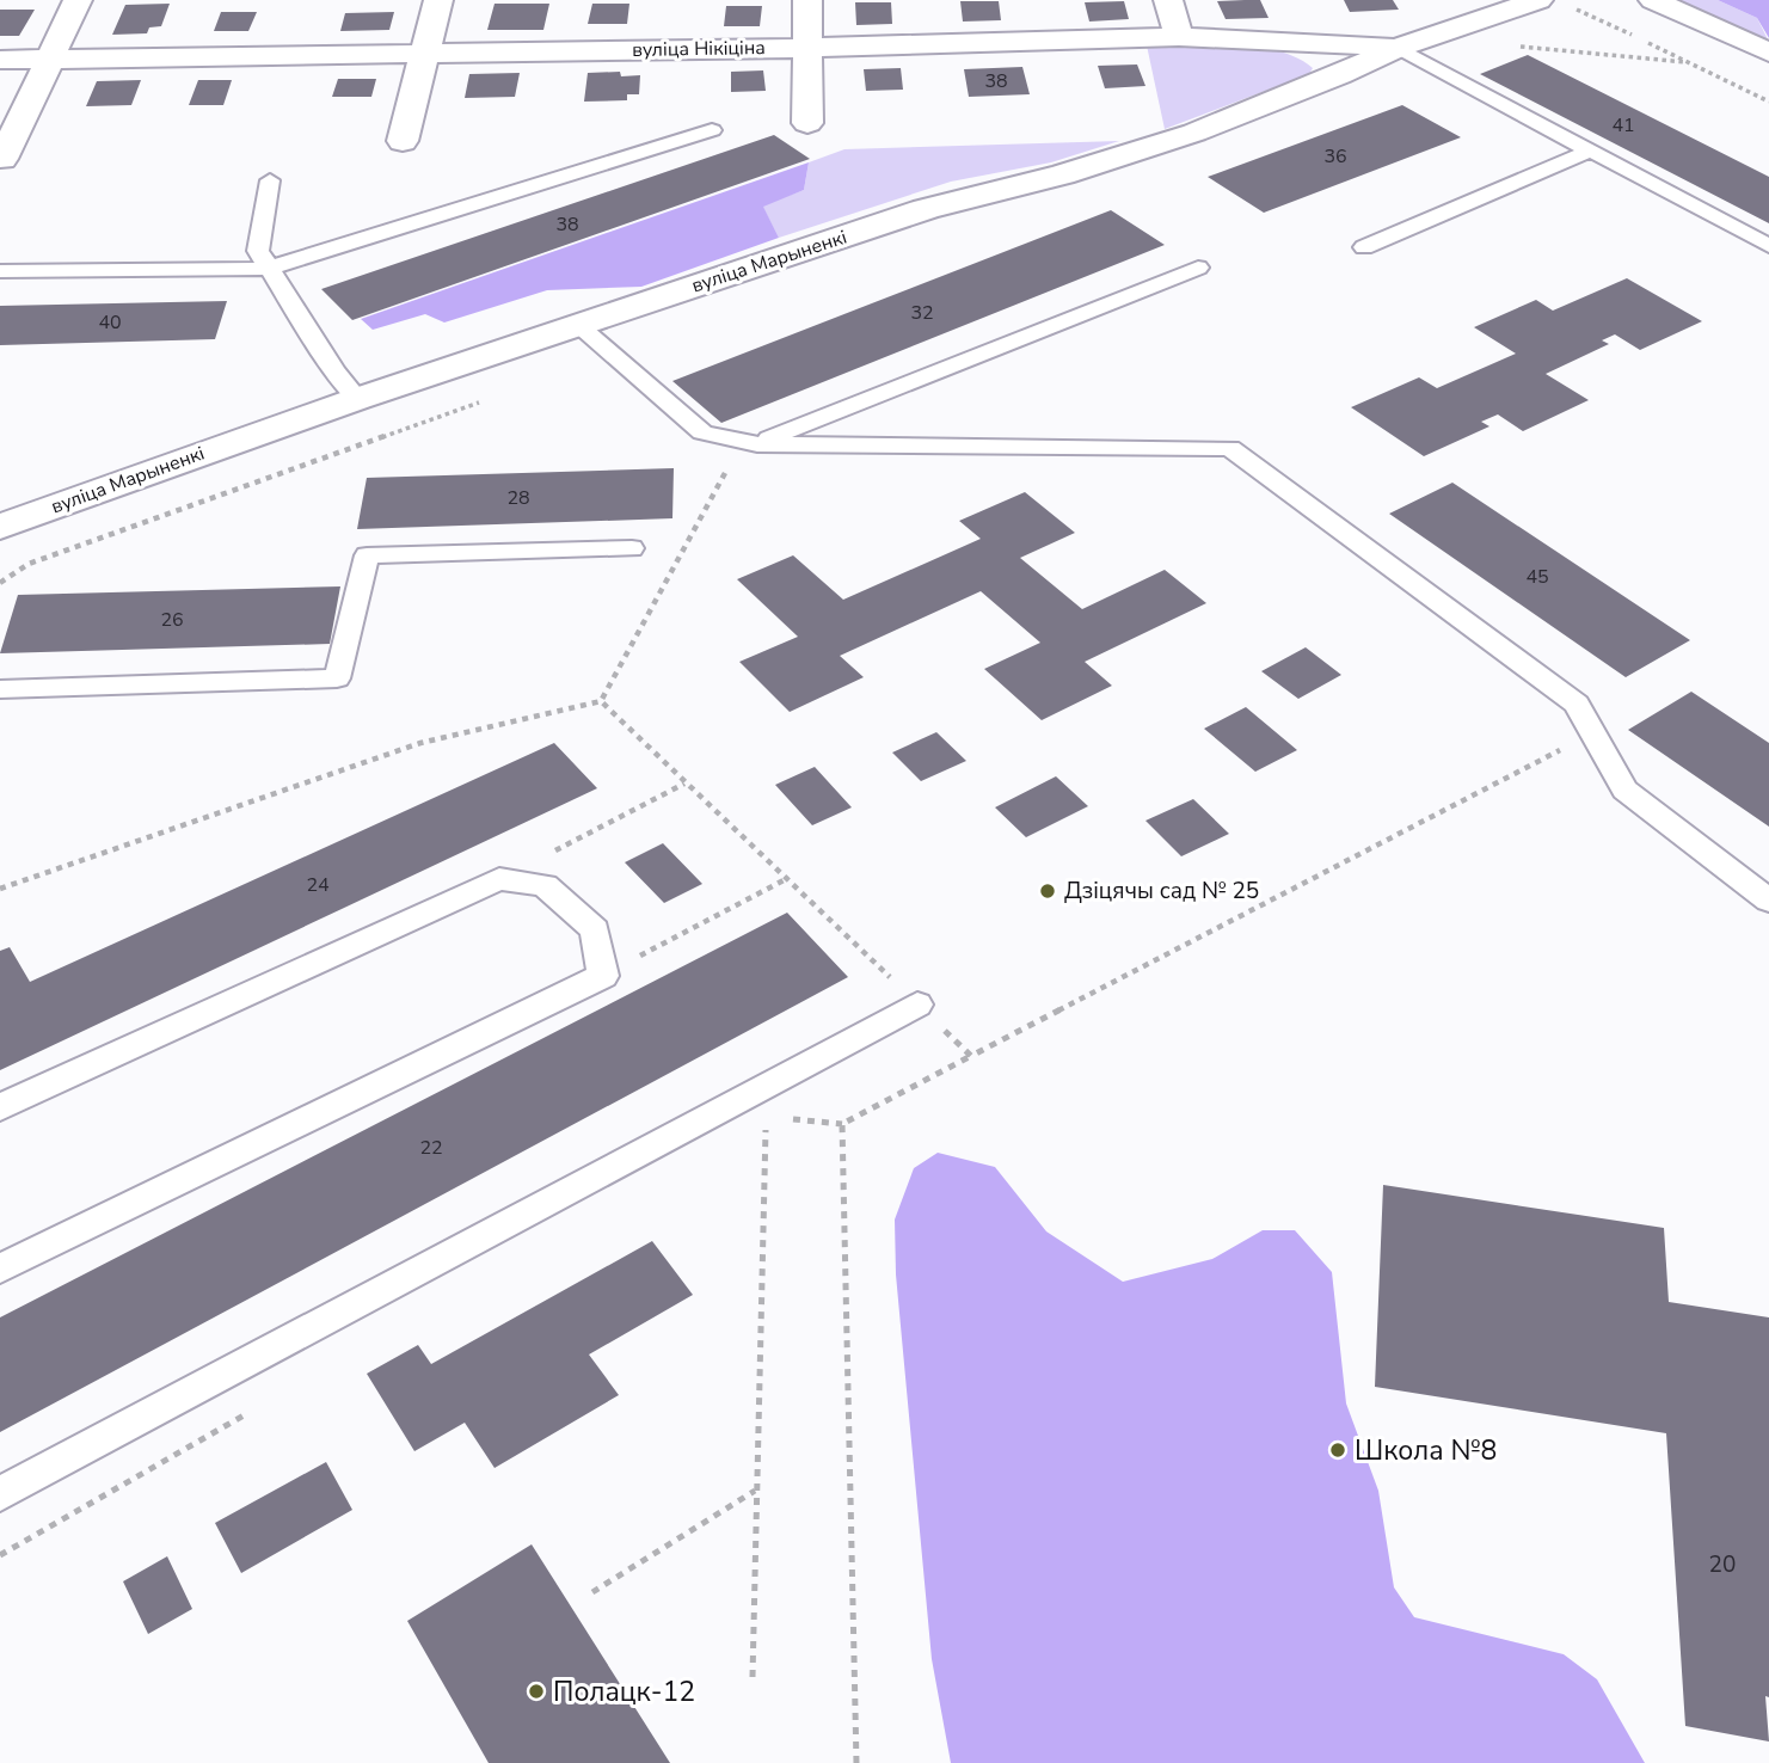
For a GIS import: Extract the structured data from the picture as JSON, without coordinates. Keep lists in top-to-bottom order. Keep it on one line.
{"streets":{"street":["вуліца Нікіціна","вуліца Марыненкі"]},"crossings":[["вуліца Нікіціна","вуліца Марыненкі"]],"places":["Дзіцячы сад № 25","Школа №8","Полацк-12"],"house_numbers":["38","41","36","38","32","40","28","45","26","24","22","20"]}
